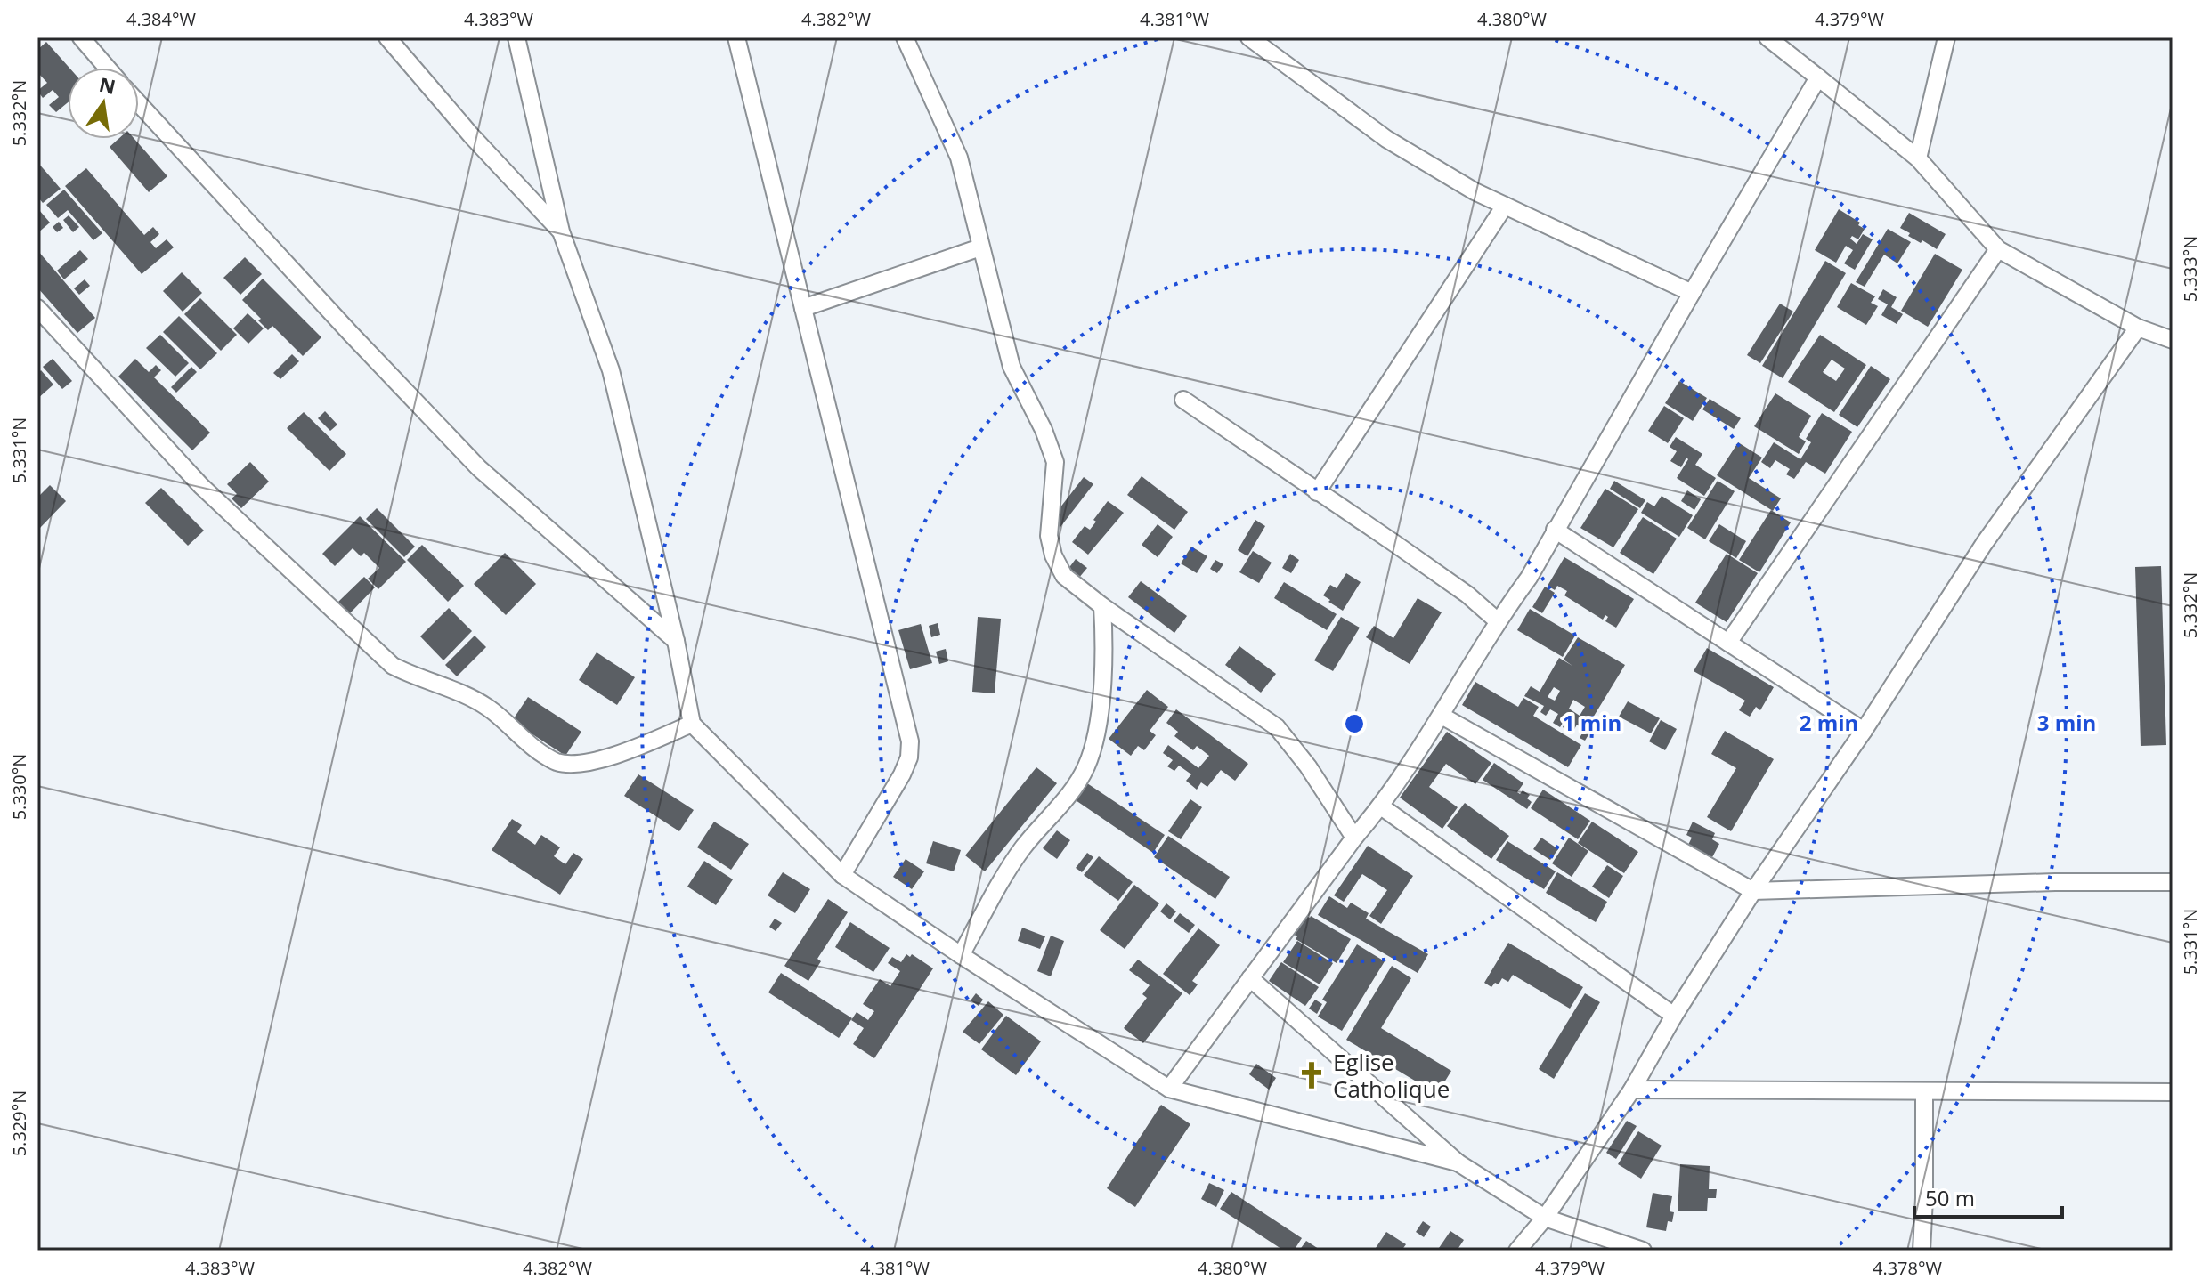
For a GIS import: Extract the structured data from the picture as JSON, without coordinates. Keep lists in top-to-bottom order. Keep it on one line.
{"places":{"church":["Eglise Catholique"]},"scale_bar":"50 m","north":"top","coordinates":["4.384°W","4.383°W","4.382°W","4.381°W","4.380°W","4.379°W","5.332°N","5.333°N","5.331°N","5.330°N","5.329°N","4.378°W"],"rings":["1 min","2 min","3 min"]}
